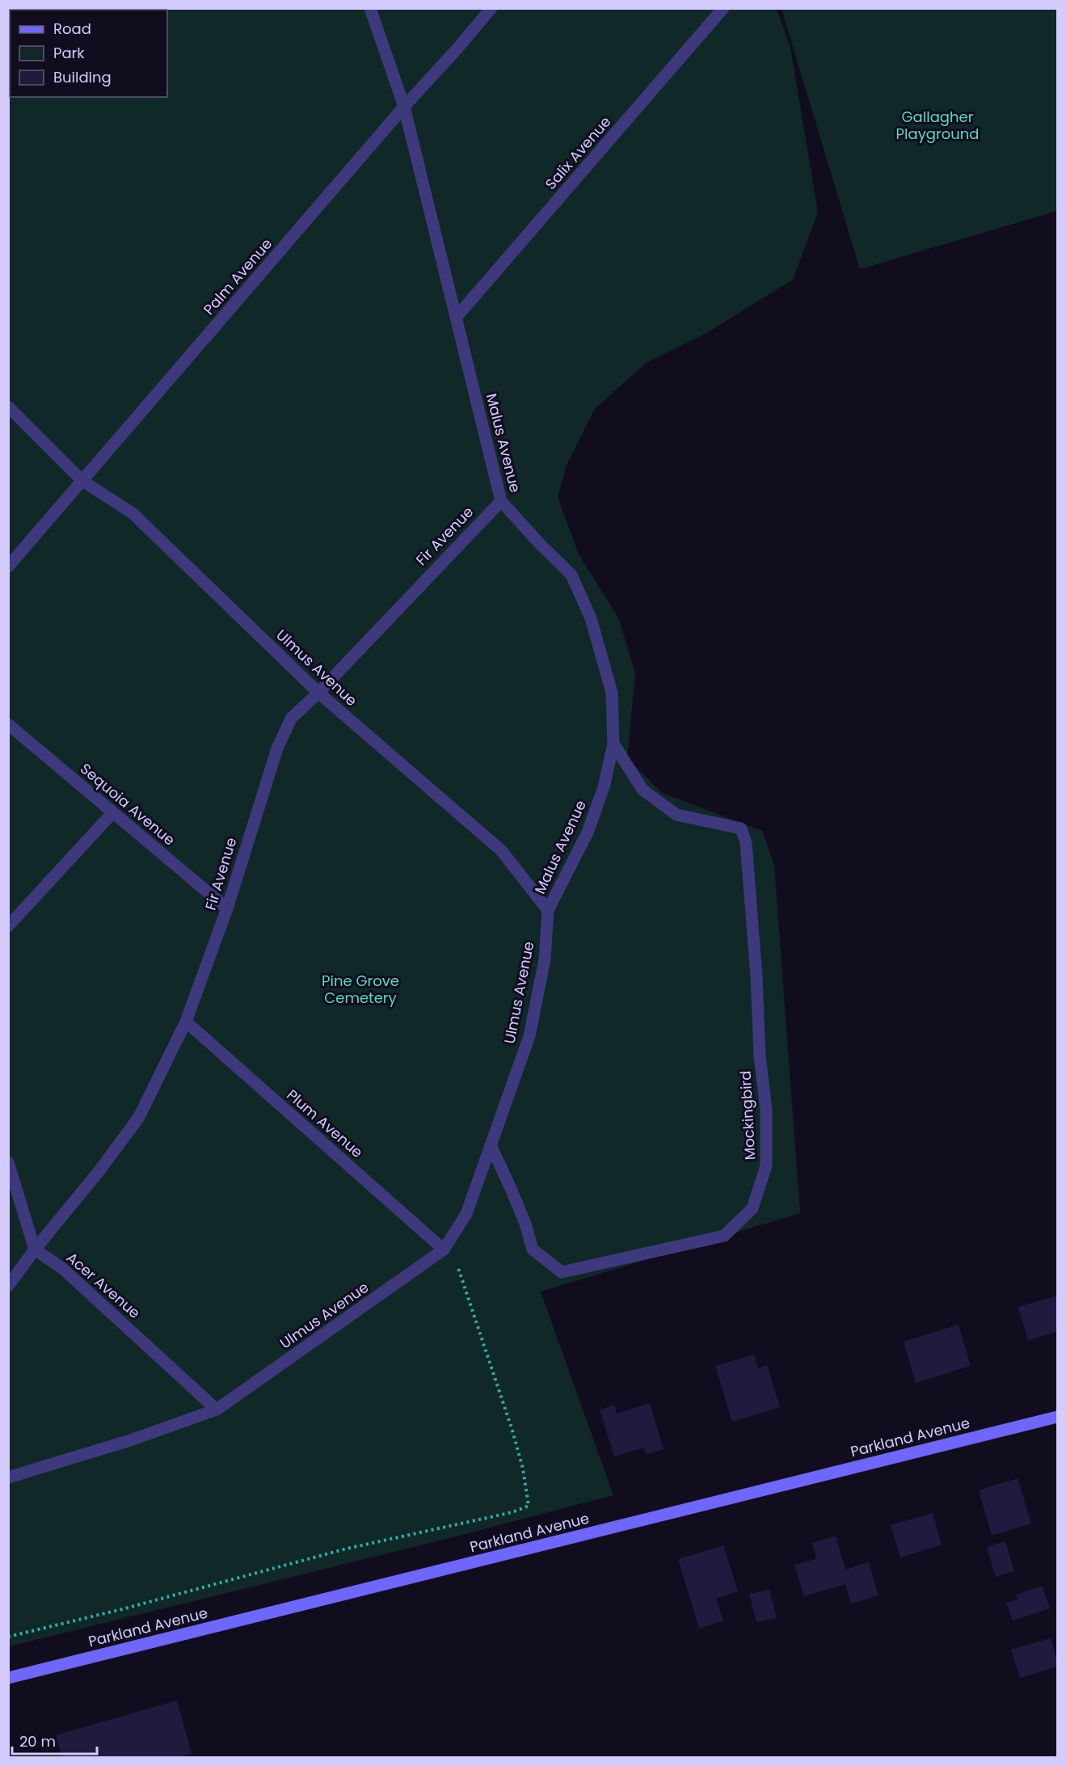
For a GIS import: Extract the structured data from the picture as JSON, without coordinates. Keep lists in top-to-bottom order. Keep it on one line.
{"streets":{"main road":["Parkland Avenue"],"lane":["Salix Avenue","Palm Avenue","Malus Avenue","Fir Avenue","Ulmus Avenue","Sequoia Avenue","Mockingbird","Plum Avenue","Acer Avenue"]},"crossings":[["Salix Avenue","Malus Avenue"],["Palm Avenue","Malus Avenue"],["Palm Avenue","Ulmus Avenue"],["Malus Avenue","Fir Avenue"],["Malus Avenue","Ulmus Avenue"],["Malus Avenue","Mockingbird"],["Fir Avenue","Ulmus Avenue"],["Fir Avenue","Sequoia Avenue"],["Fir Avenue","Plum Avenue"],["Fir Avenue","Acer Avenue"],["Ulmus Avenue","Mockingbird"],["Ulmus Avenue","Plum Avenue"],["Ulmus Avenue","Acer Avenue"]],"parks":["Gallagher Playground","Pine Grove Cemetery"],"legend":["Road","Park","Building"],"scale_bar":"20 m"}
